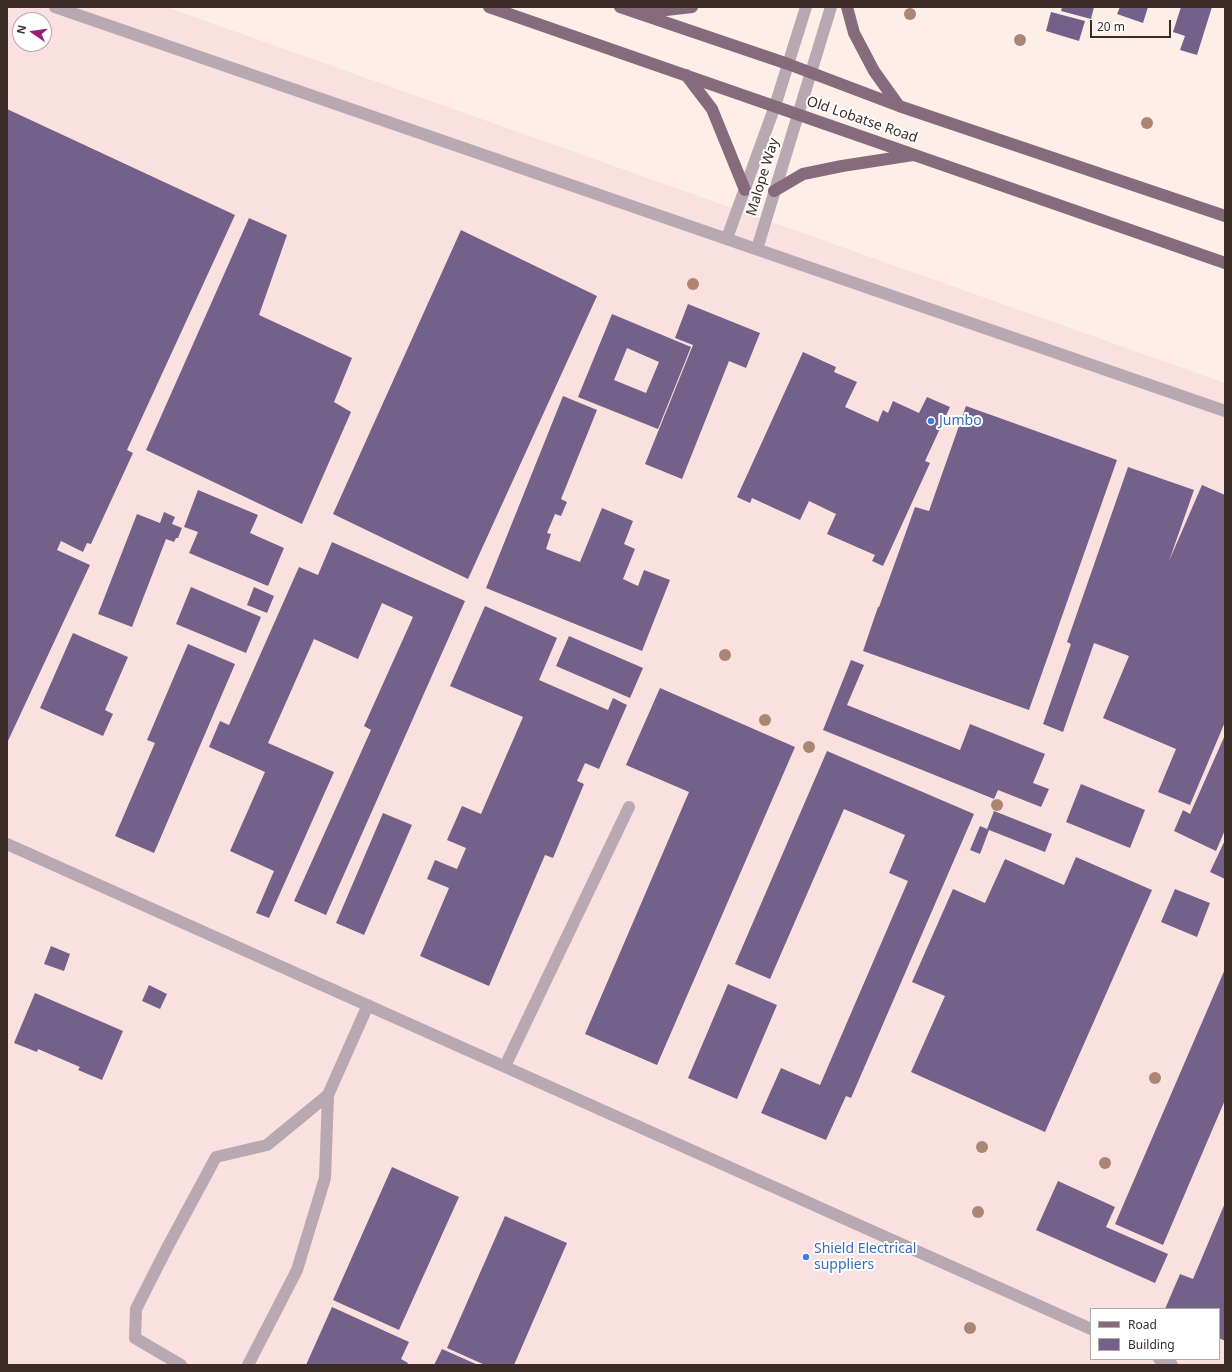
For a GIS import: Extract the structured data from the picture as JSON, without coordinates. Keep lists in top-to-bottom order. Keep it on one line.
{"streets":{"main road":["Old Lobatse Road"],"street":["Malope Way"]},"crossings":[["Old Lobatse Road","Malope Way"]],"places":["Jumbo","Shield Electrical suppliers"],"legend":["Road","Building"],"scale_bar":"20 m","north":"left"}
